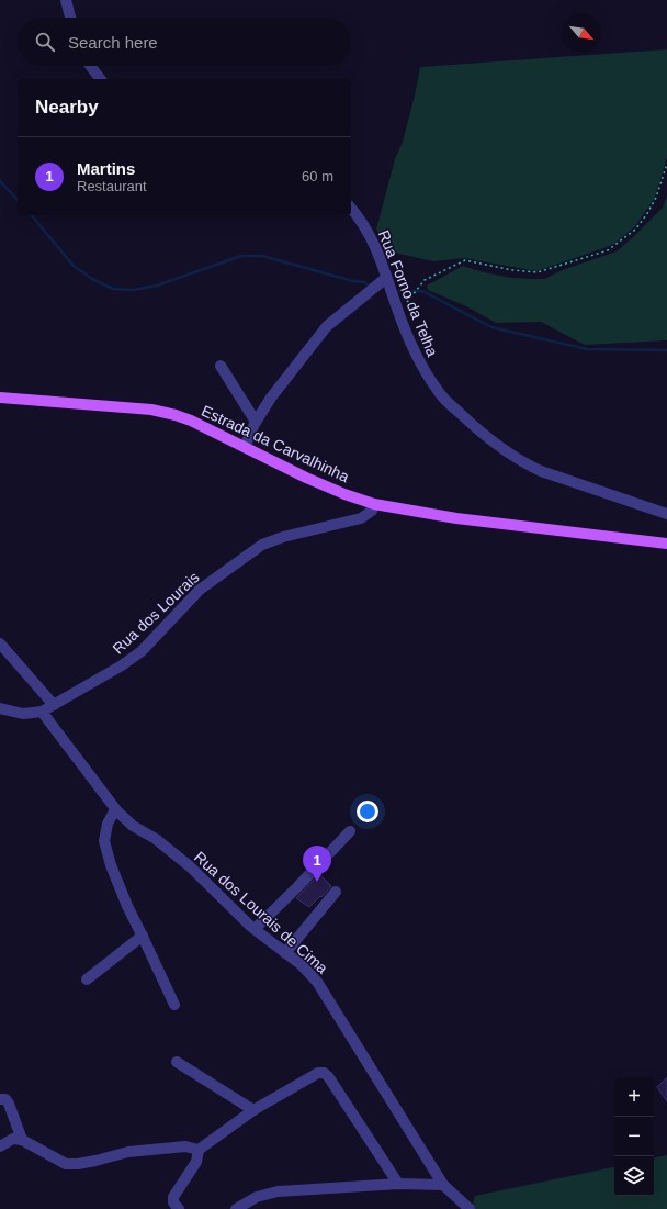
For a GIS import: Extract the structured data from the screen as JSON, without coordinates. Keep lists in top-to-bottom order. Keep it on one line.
{"streets":{"main road":["Estrada da Carvalhinha"],"street":["Rua Forno da Telha","Rua dos Lourais","Rua dos Lourais de Cima"]},"crossings":[["Estrada da Carvalhinha","Rua dos Lourais"],["Rua dos Lourais","Rua dos Lourais de Cima"]],"north":"bottom right","page":{"search":"Search here","heading":"Nearby","list":[{"mark":"1","name":"Martins","note":"Restaurant","value":"60 m"}],"pins":"1","map_buttons":["+","−"]}}
